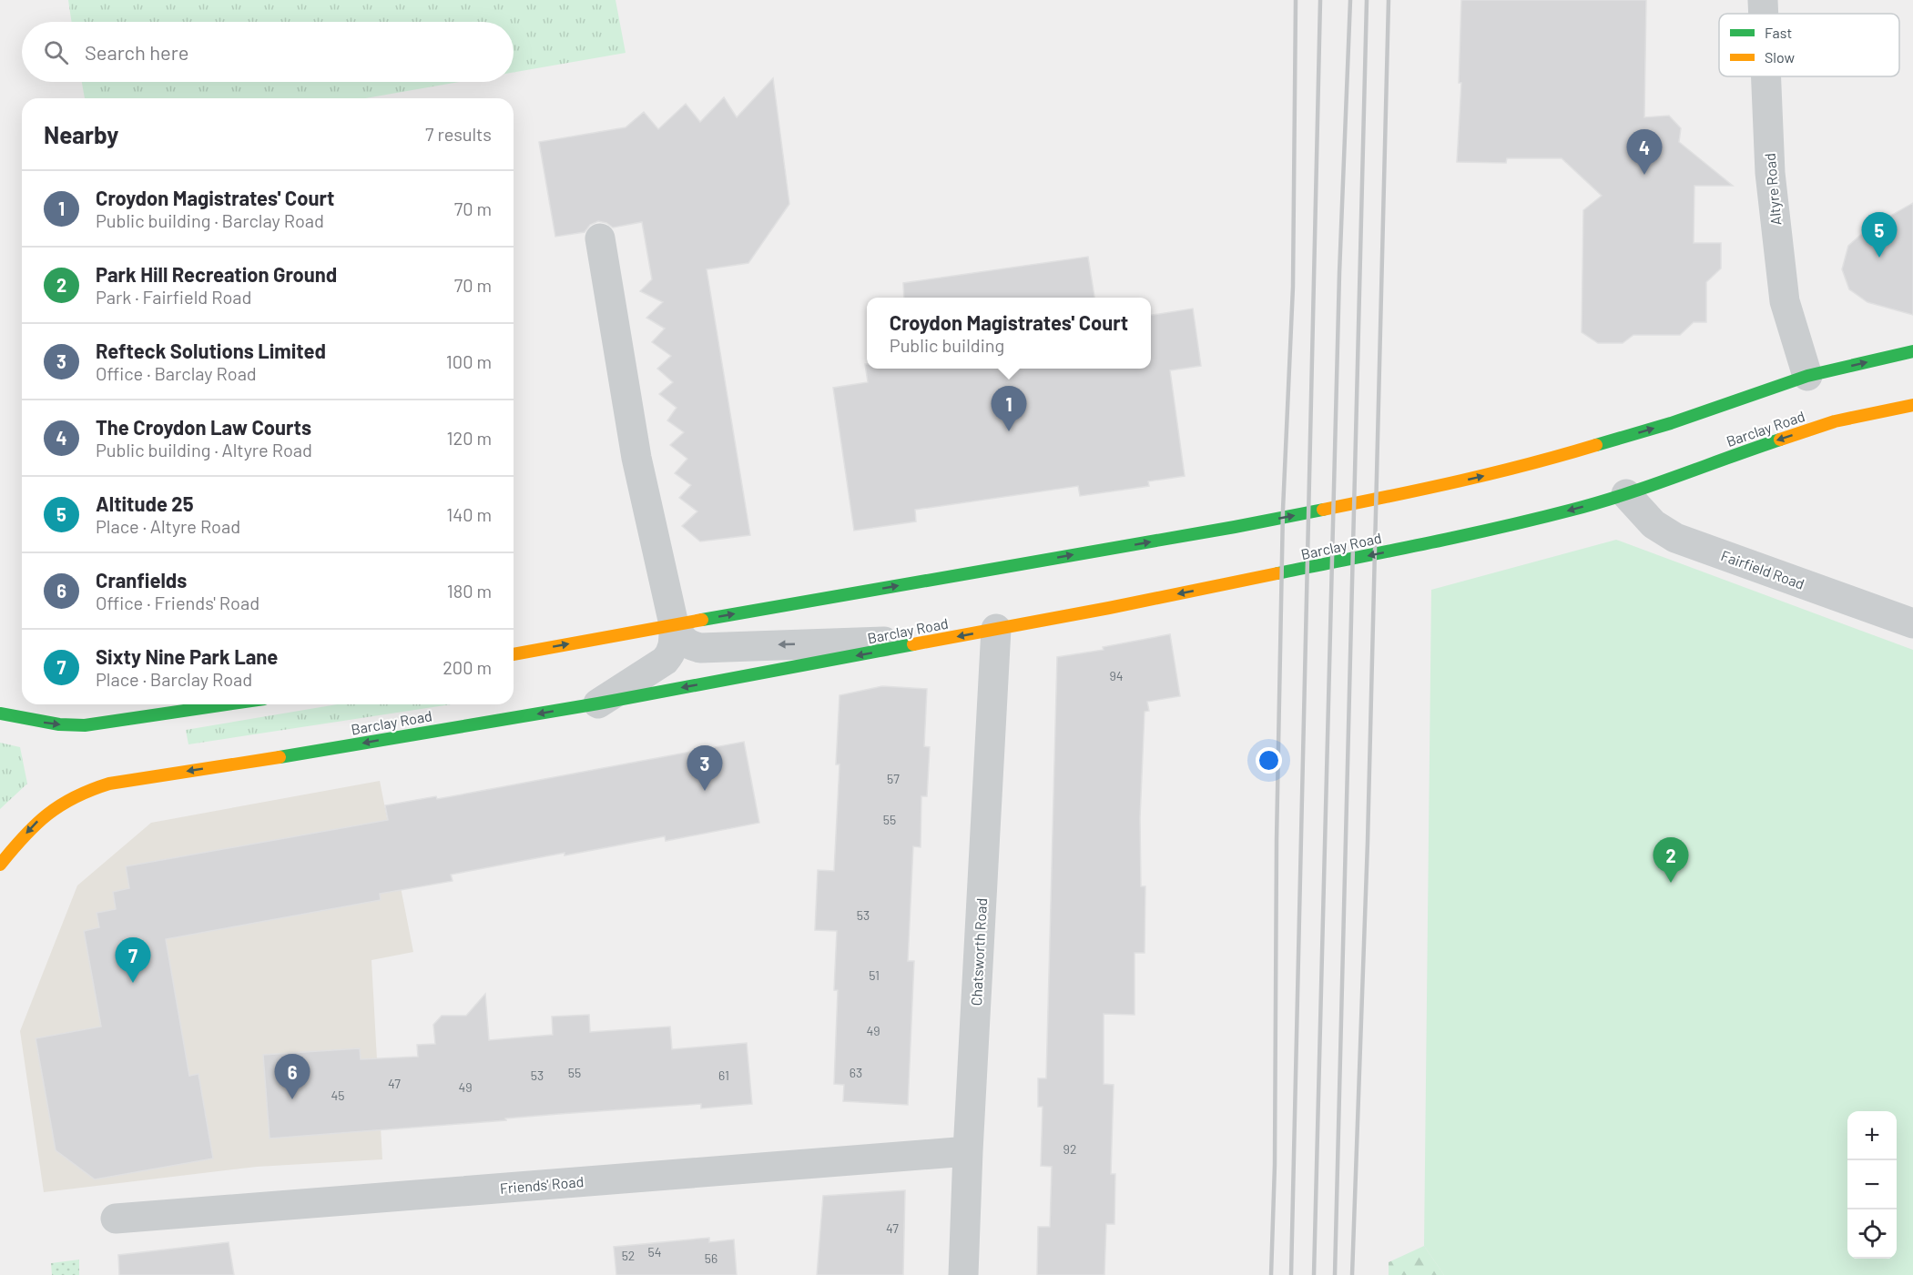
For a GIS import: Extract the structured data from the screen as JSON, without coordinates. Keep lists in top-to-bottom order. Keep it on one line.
{"streets":{"highway":["Barclay Road"],"street":["Altyre Road","Fairfield Road","Chatsworth Road","Friends' Road"]},"crossings":[["Barclay Road","Fairfield Road"],["Barclay Road","Chatsworth Road"],["Chatsworth Road","Friends' Road"]],"house_numbers":["94","57","55","53","51","49","55","63","53","61","47","49","45","92","47","54","52","56"],"legend":["Fast","Slow"],"page":{"search":"Search here","heading":["Nearby","7 results"],"pins":["4","5","1","3","2","7","6"],"list":[{"mark":"1","name":"Croydon Magistrates' Court","note":"Public building · Barclay Road","value":"70 m"},{"mark":"2","name":"Park Hill Recreation Ground","note":"Park · Fairfield Road","value":"70 m"},{"mark":"3","name":"Refteck Solutions Limited","note":"Office · Barclay Road","value":"100 m"},{"mark":"4","name":"The Croydon Law Courts","note":"Public building · Altyre Road","value":"120 m"},{"mark":"5","name":"Altitude 25","note":"Place · Altyre Road","value":"140 m"},{"mark":"6","name":"Cranfields","note":"Office · Friends' Road","value":"180 m"},{"mark":"7","name":"Sixty Nine Park Lane","note":"Place · Barclay Road","value":"200 m"}],"popup":["Croydon Magistrates' Court","Public building"],"map_buttons":["+","−"]}}
